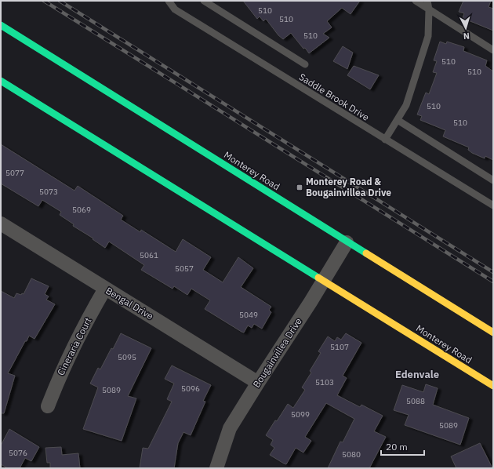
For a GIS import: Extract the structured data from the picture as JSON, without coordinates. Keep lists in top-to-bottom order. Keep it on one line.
{"streets":{"main road":["Monterey Road"],"street":["Bengal Drive","Cineraria Court","Bougainvillea Drive"],"lane":["Saddle Brook Drive"]},"crossings":[["Monterey Road","Bougainvillea Drive"],["Bengal Drive","Cineraria Court"],["Bengal Drive","Bougainvillea Drive"]],"districts":["Edenvale"],"places":{"transit":["Monterey Road & Bougainvillea Drive"]},"house_numbers":["510","510","510","510","510","510","510","5077","5073","5069","5061","5057","5049","5107","5095","5103","5096","5089","5088","5099","5089","5076","5080"],"scale_bar":"20 m","north":"bottom"}
